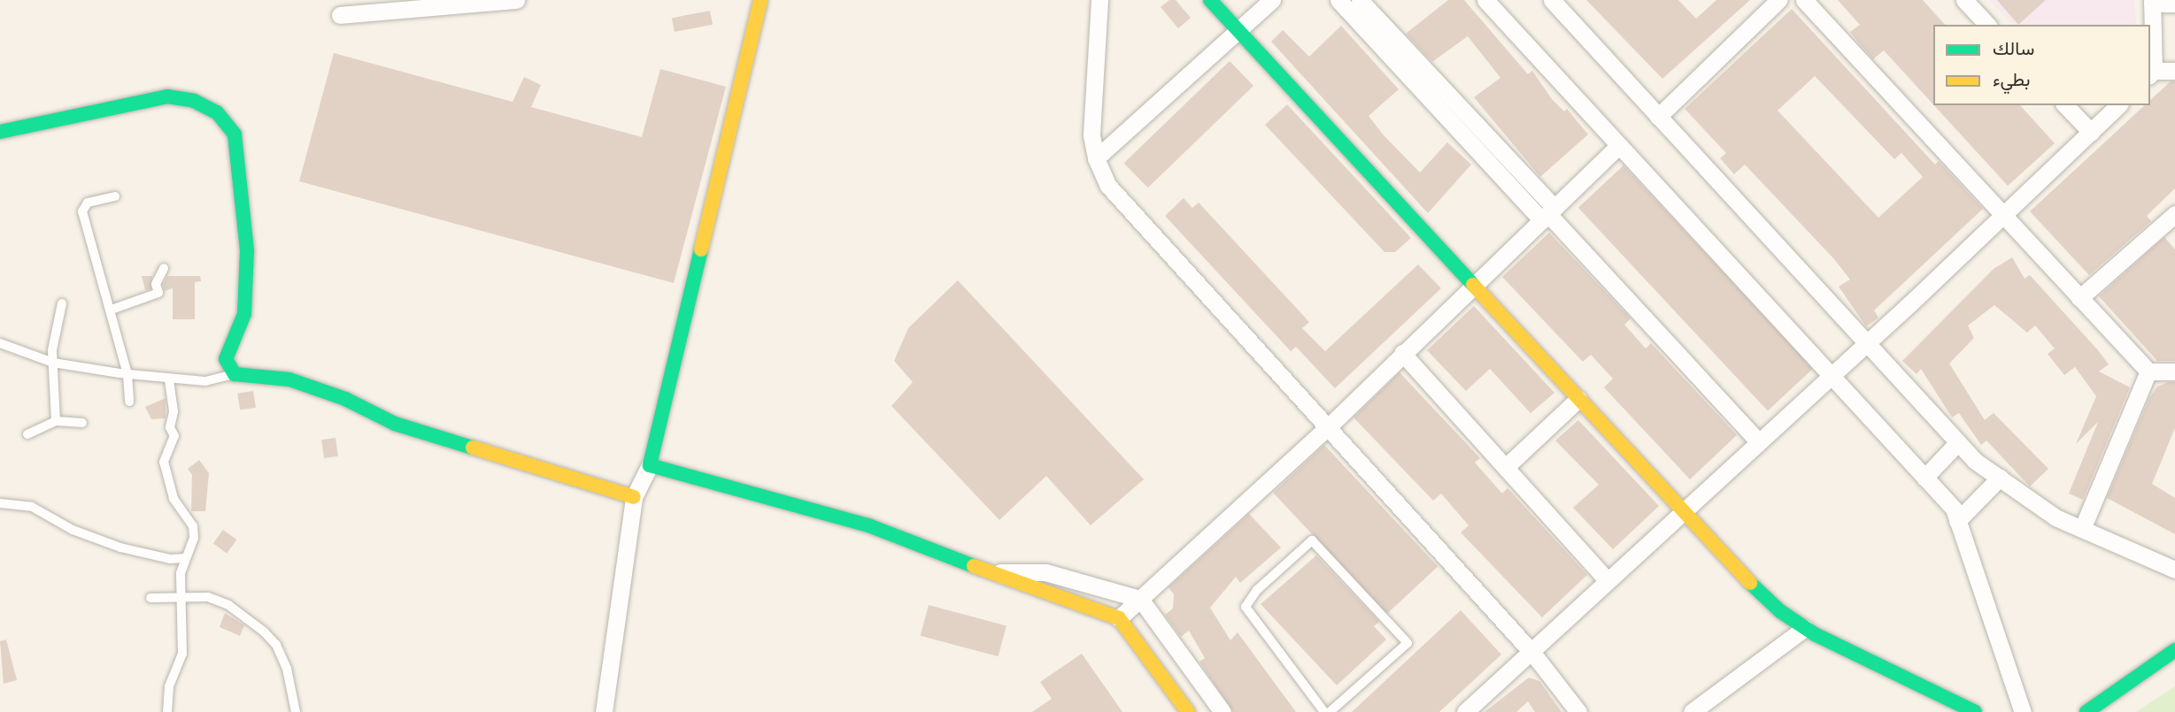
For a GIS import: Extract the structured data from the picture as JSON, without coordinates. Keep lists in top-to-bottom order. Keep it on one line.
{"legend":["سالك","بطيء"]}
